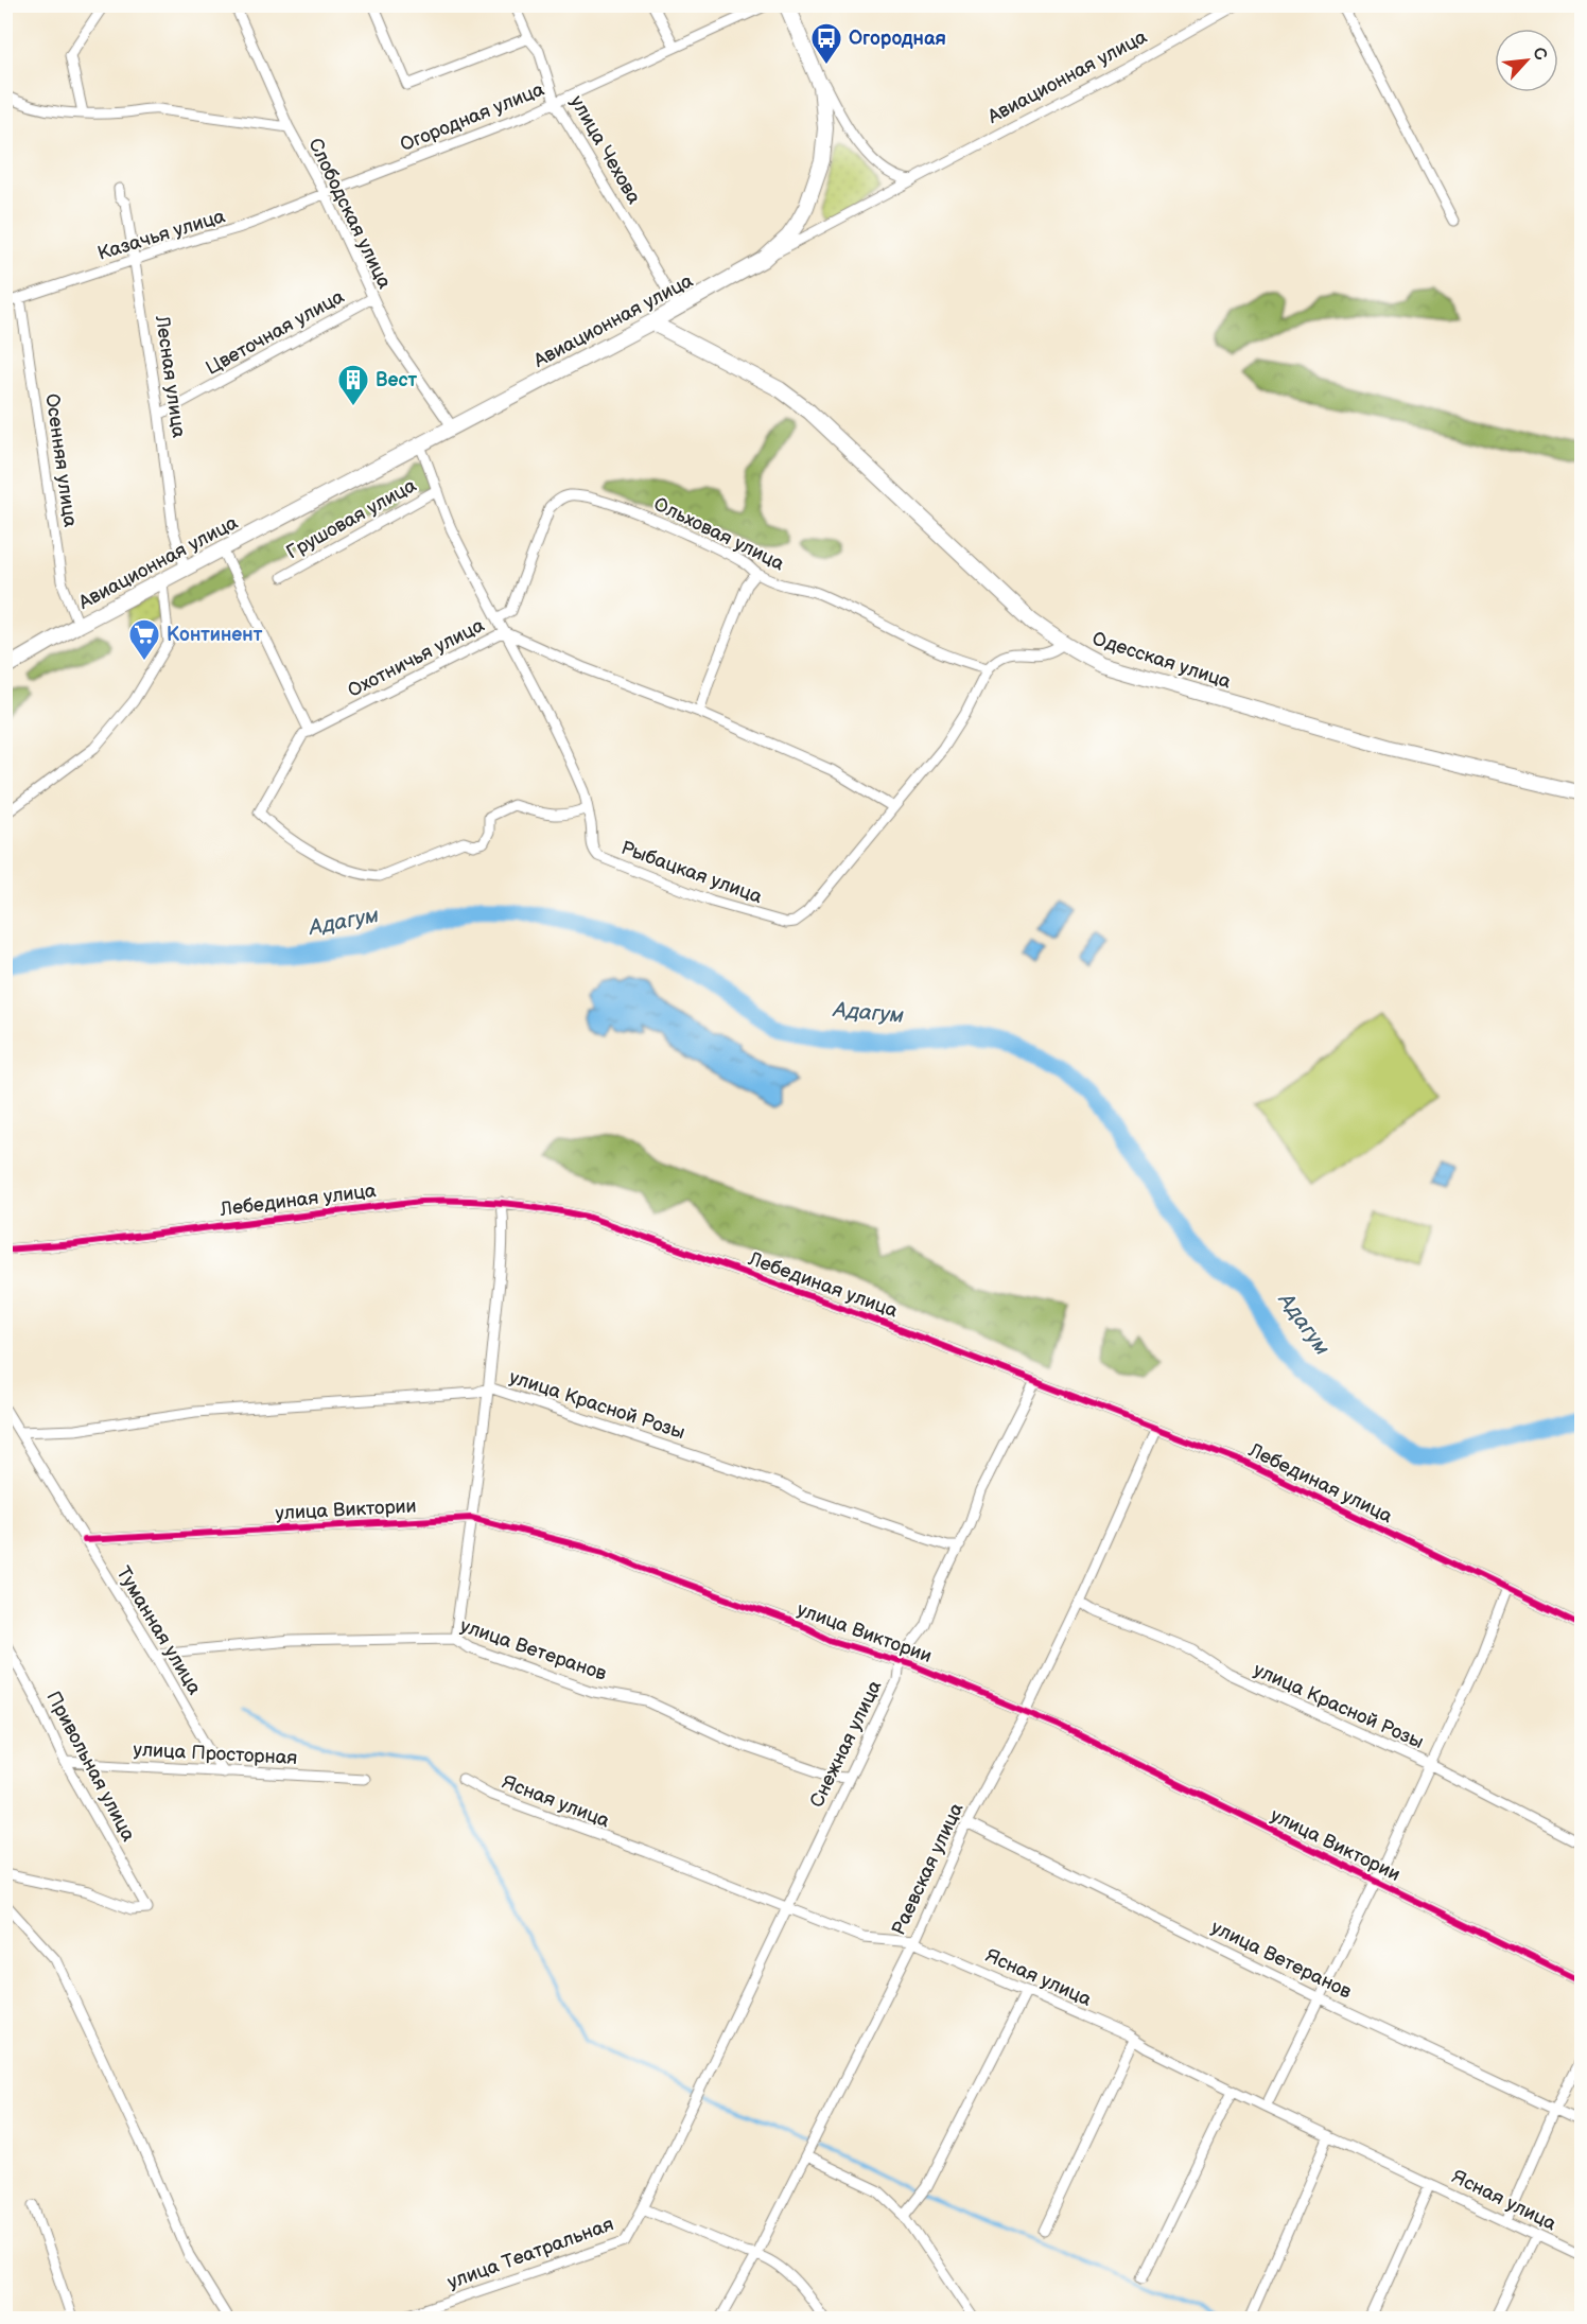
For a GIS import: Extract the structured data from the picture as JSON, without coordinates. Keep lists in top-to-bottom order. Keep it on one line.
{"streets":{"main road":["Авиационная улица","Одесская улица"],"street":["Огородная улица","улица Чехова","Слободская улица","Казачья улица","Цветочная улица","Лесная улица","Осенняя улица","Грушовая улица","Ольховая улица","Охотничья улица","Рыбацкая улица","Лебединая улица","улица Красной Розы","улица Виктории","Туманная улица","улица Ветеранов","Снежная улица","улица Просторная","Привольная улица","Ясная улица","Раевская улица","улица Театральная"]},"crossings":[["Авиационная улица","улица Чехова"],["Авиационная улица","Слободская улица"],["Авиационная улица","Лесная улица"],["Авиационная улица","Осенняя улица"],["Авиационная улица","Одесская улица"],["Огородная улица","улица Чехова"],["Огородная улица","Слободская улица"],["Огородная улица","Казачья улица"],["Слободская улица","Казачья улица"],["Слободская улица","Цветочная улица"],["Казачья улица","Лесная улица"],["Казачья улица","Осенняя улица"],["Цветочная улица","Лесная улица"],["Охотничья улица","Рыбацкая улица"],["Лебединая улица","Снежная улица"],["Лебединая улица","Раевская улица"],["улица Красной Розы","Туманная улица"],["улица Красной Розы","Снежная улица"],["улица Красной Розы","Раевская улица"],["улица Виктории","Туманная улица"],["улица Виктории","Снежная улица"],["улица Виктории","Раевская улица"],["Туманная улица","улица Ветеранов"],["Туманная улица","улица Просторная"],["улица Ветеранов","Снежная улица"],["улица Ветеранов","Раевская улица"],["Снежная улица","Ясная улица"],["Снежная улица","улица Театральная"],["улица Просторная","Привольная улица"],["Ясная улица","Раевская улица"]],"water":["Адагум"],"places":{"bus stop":["Огородная"],"building":["Вест"],"supermarket":["Континент"]},"north":"top right"}
